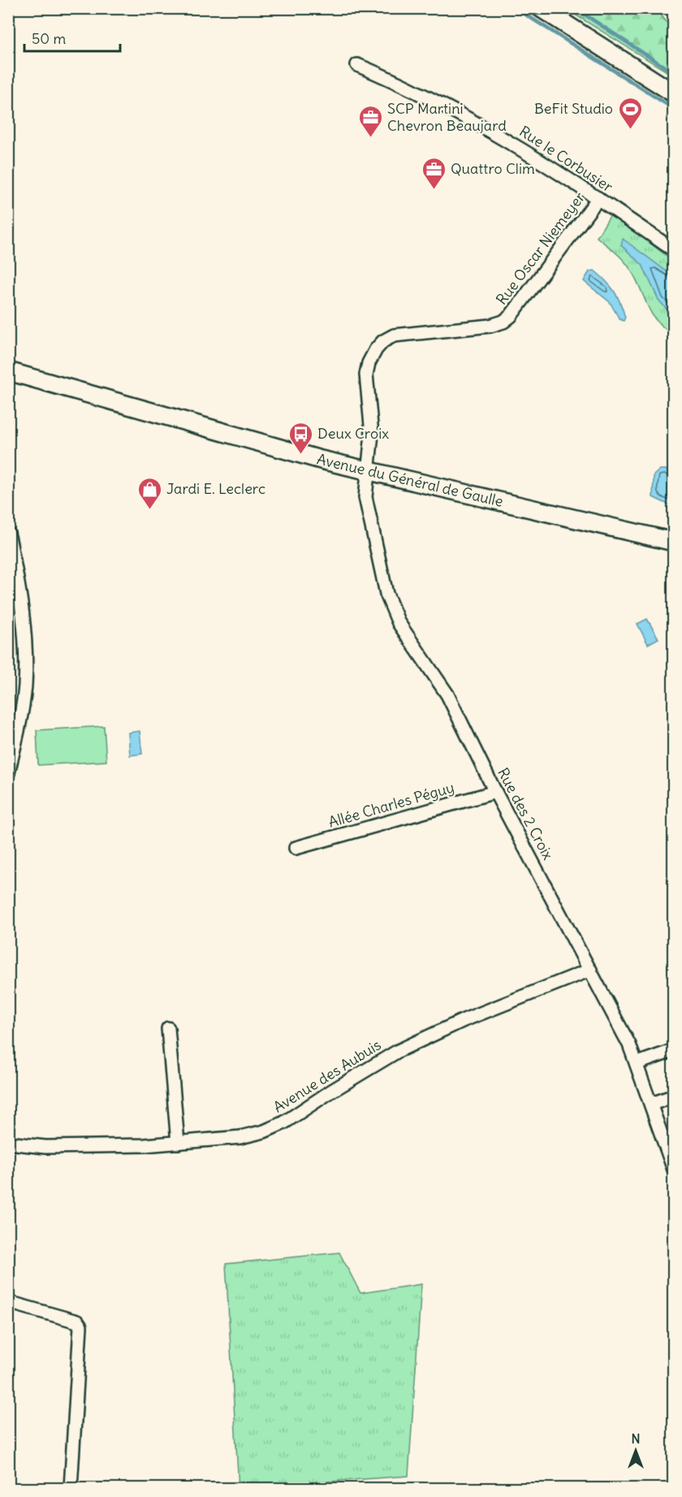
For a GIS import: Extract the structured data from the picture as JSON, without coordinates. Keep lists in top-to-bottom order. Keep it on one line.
{"streets":{"street":["Rue le Corbusier","Rue Oscar Niemeyer","Avenue du Général de Gaulle","Allée Charles Péguy","Rue des 2 Croix","Avenue des Aubuis"]},"crossings":[["Rue le Corbusier","Rue Oscar Niemeyer"],["Rue Oscar Niemeyer","Avenue du Général de Gaulle"],["Rue Oscar Niemeyer","Rue des 2 Croix"],["Avenue du Général de Gaulle","Rue des 2 Croix"],["Allée Charles Péguy","Rue des 2 Croix"],["Rue des 2 Croix","Avenue des Aubuis"]],"places":{"sports":["BeFit Studio"],"office":["SCP Martini Chevron Beaujard","Quattro Clim"],"bus stop":["Deux Croix"],"shop":["Jardi E. Leclerc"]},"scale_bar":"50 m","north":"top"}
